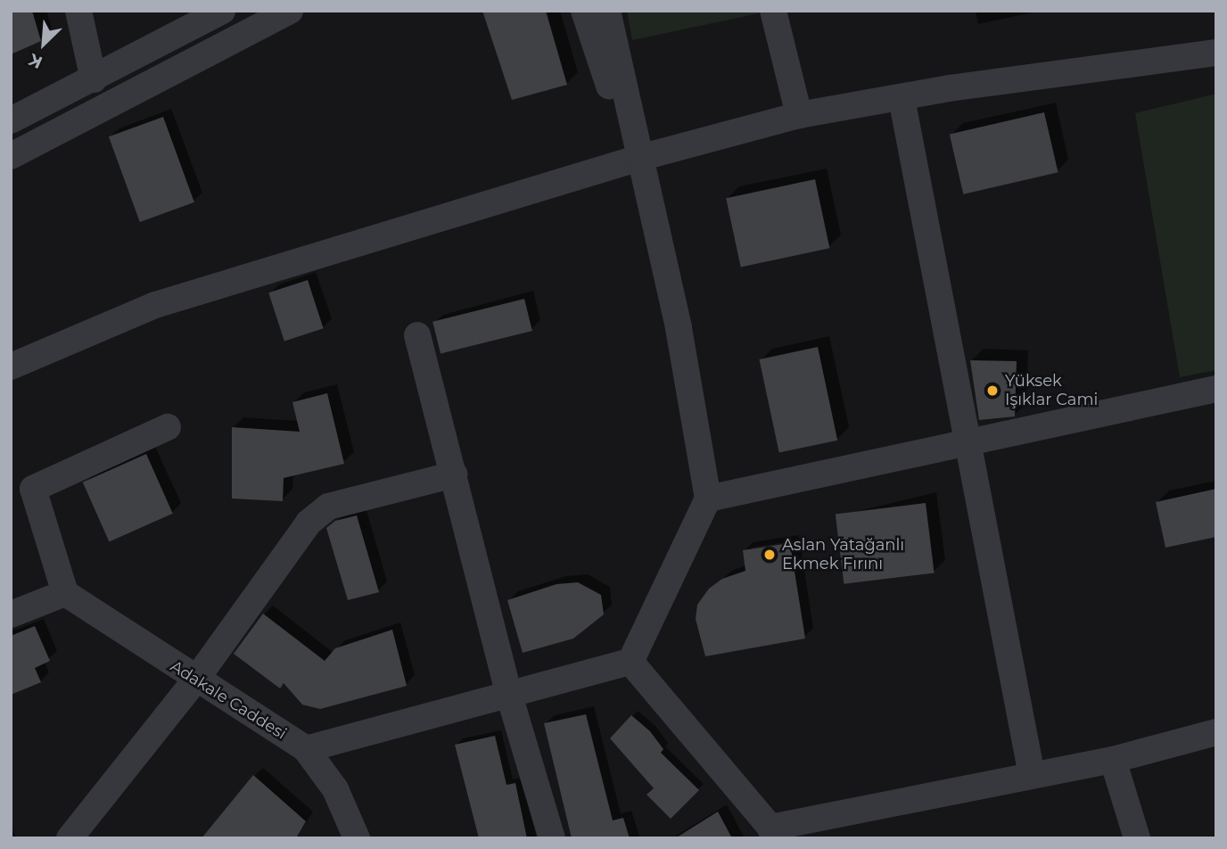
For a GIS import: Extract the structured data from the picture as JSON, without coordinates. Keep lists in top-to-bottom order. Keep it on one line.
{"streets":{"street":["Adakale Caddesi"]},"places":["Yüksek Işıklar Cami","Aslan Yatağanlı Ekmek Fırını"],"north":"bottom left"}
